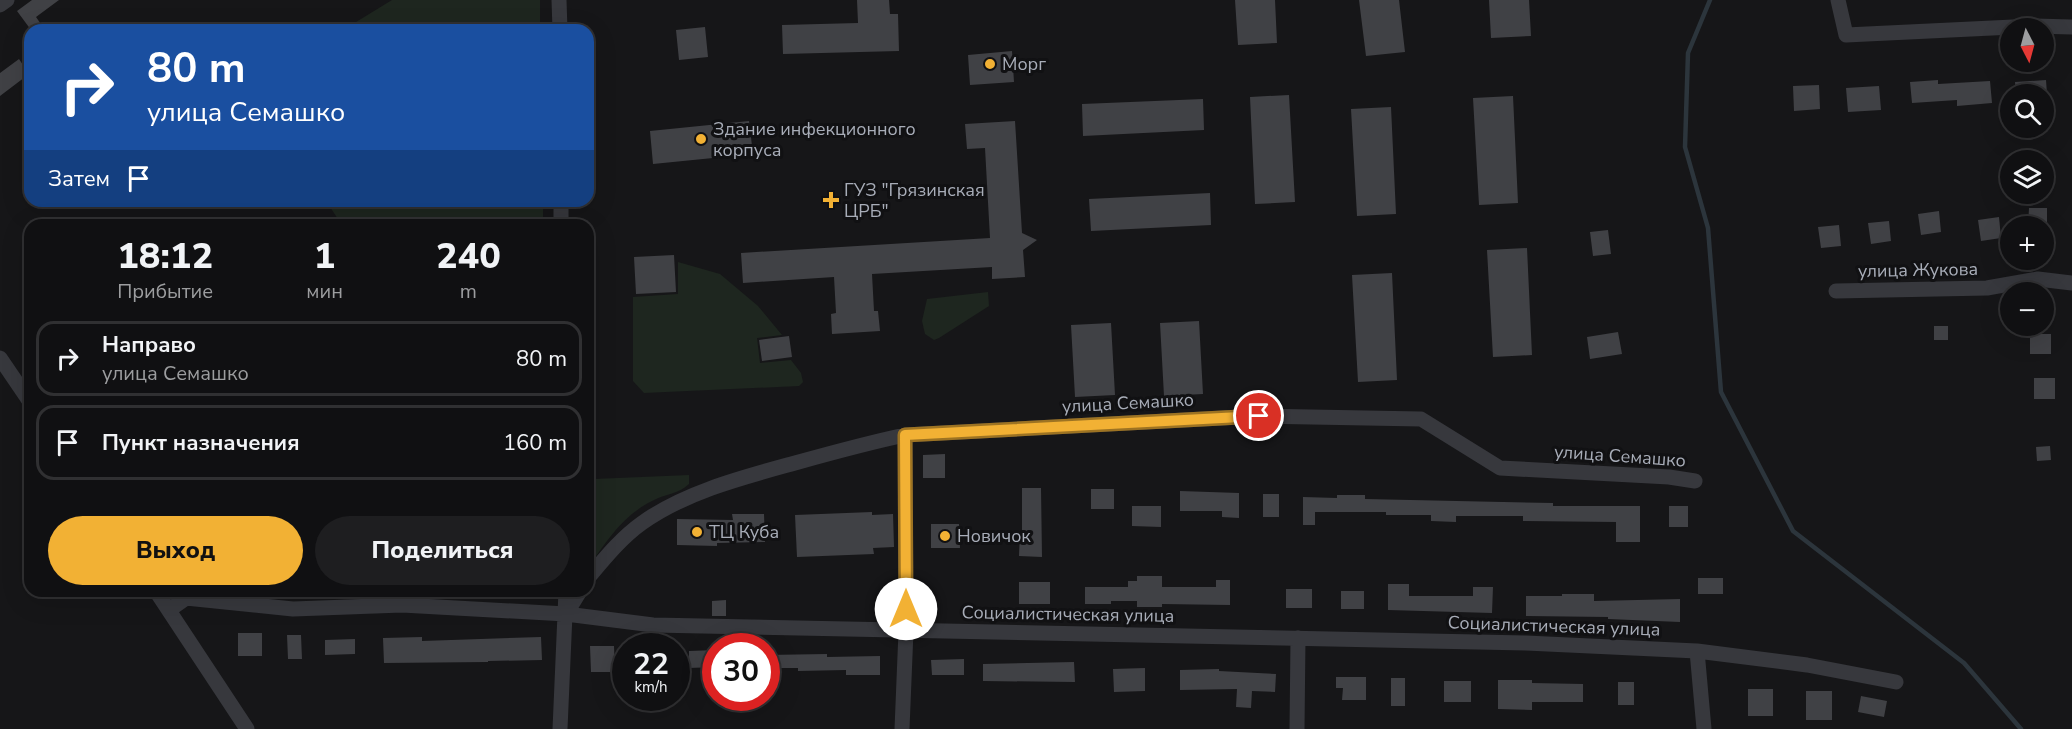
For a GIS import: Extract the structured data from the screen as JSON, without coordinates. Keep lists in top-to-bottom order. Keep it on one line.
{"streets":{"street":["улица Жукова","улица Семашко","Социалистическая улица"]},"places":{"other":["Морг","Здание инфекционного корпуса","ТЦ Куба","Новичок"],"health":["ГУЗ \"Грязинская ЦРБ\""]},"north":"bottom","page":{"map_buttons":["+","−"],"turn":["80 m","улица Семашко"],"then":"Затем","eta":["18:12","Прибытие","1","мин","240","m"],"list":[{"name":"Направо","note":"улица Семашко","value":"80 m"},{"name":"Пункт назначения","value":"160 m"}],"buttons":["Выход","Поделиться"],"speed":"22 km/h","limit":"30"}}
